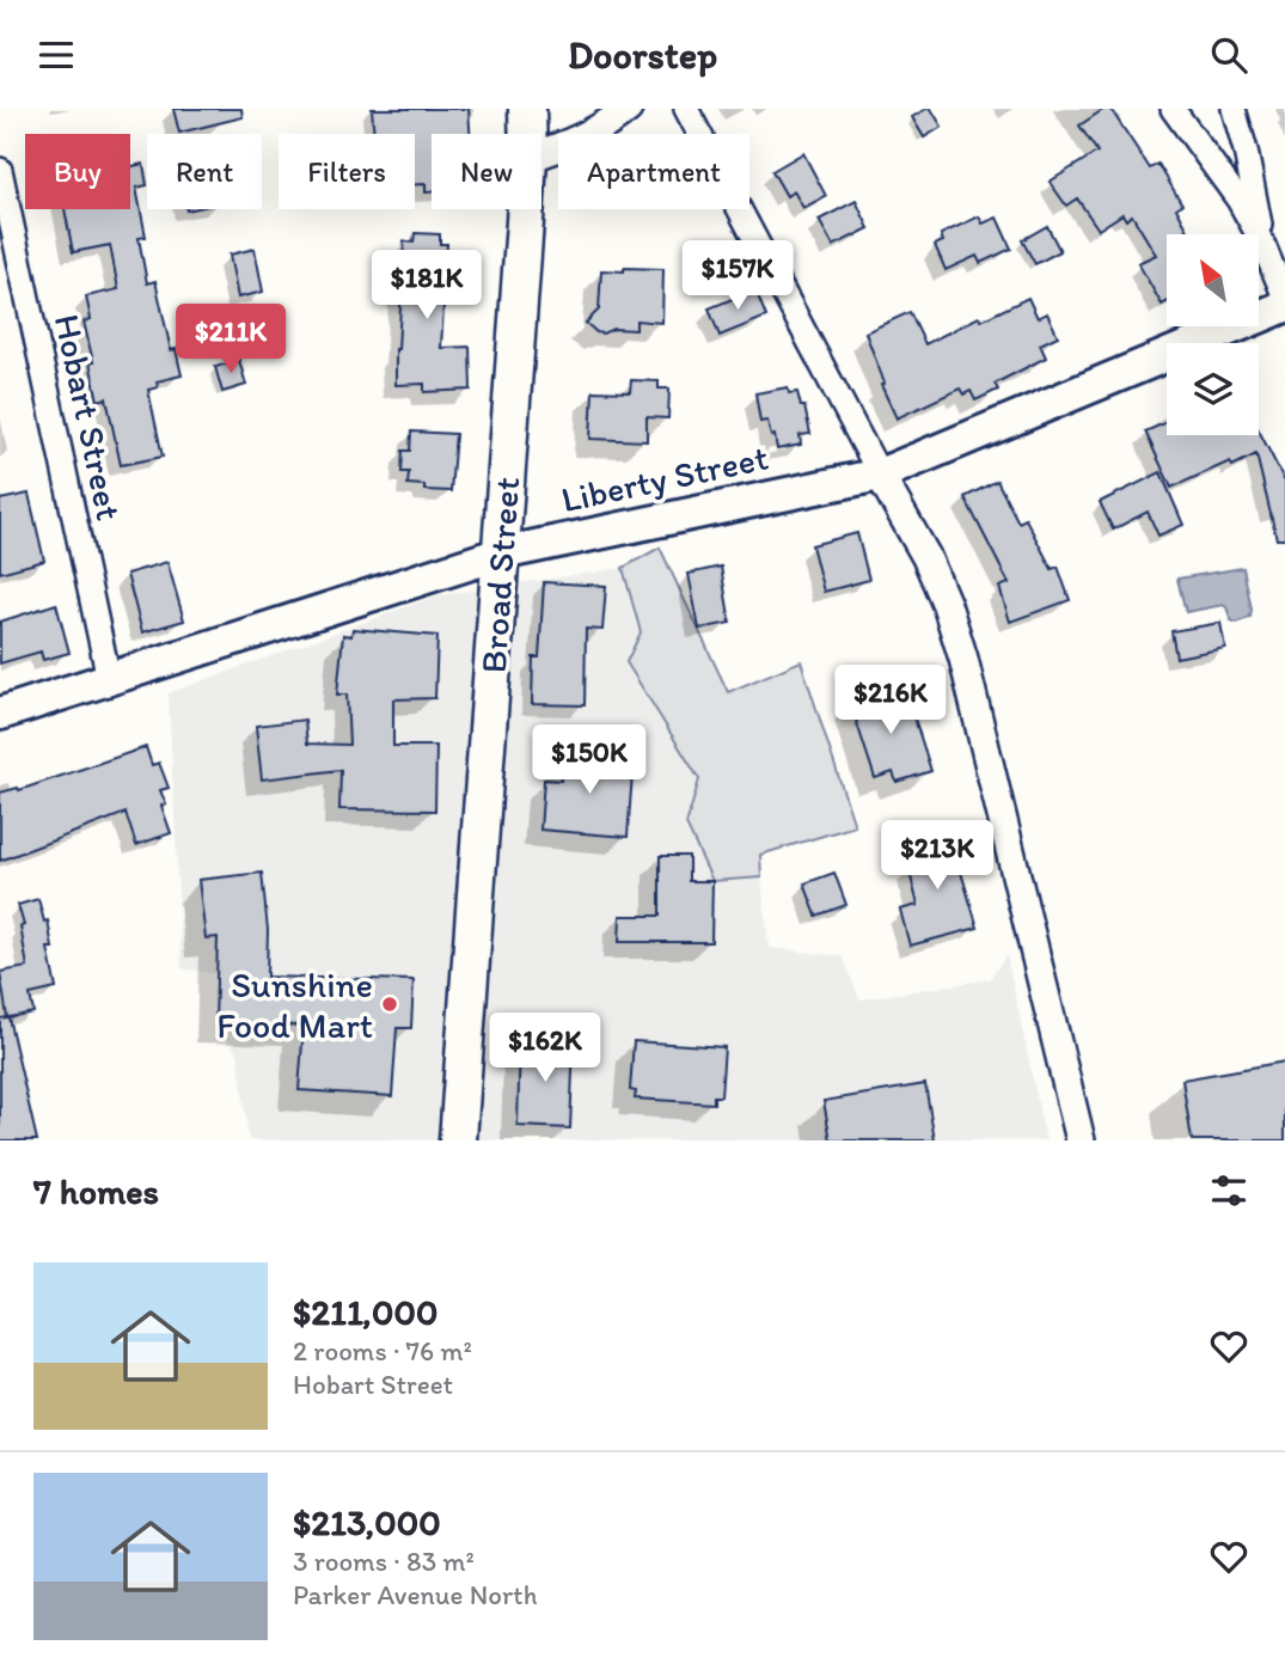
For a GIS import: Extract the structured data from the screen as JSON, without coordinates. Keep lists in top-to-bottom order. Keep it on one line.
{"streets":{"main road":["Liberty Street","Broad Street"],"street":["Hobart Street"]},"crossings":[["Hobart Street","Liberty Street"],["Liberty Street","Broad Street"]],"places":["Sunshine Food Mart"],"north":"top left","page":{"header":"Doorstep","chip":["Buy","Rent","Filters","New","Apartment"],"price":["$157K","$181K","$211K","$216K","$150K","$213K","$162K"],"heading":"7 homes","list":[{"name":"$211,000","note":"2 rooms · 76 m² · Hobart Street"},{"name":"$213,000","note":"3 rooms · 83 m² · Parker Avenue North"}]}}
